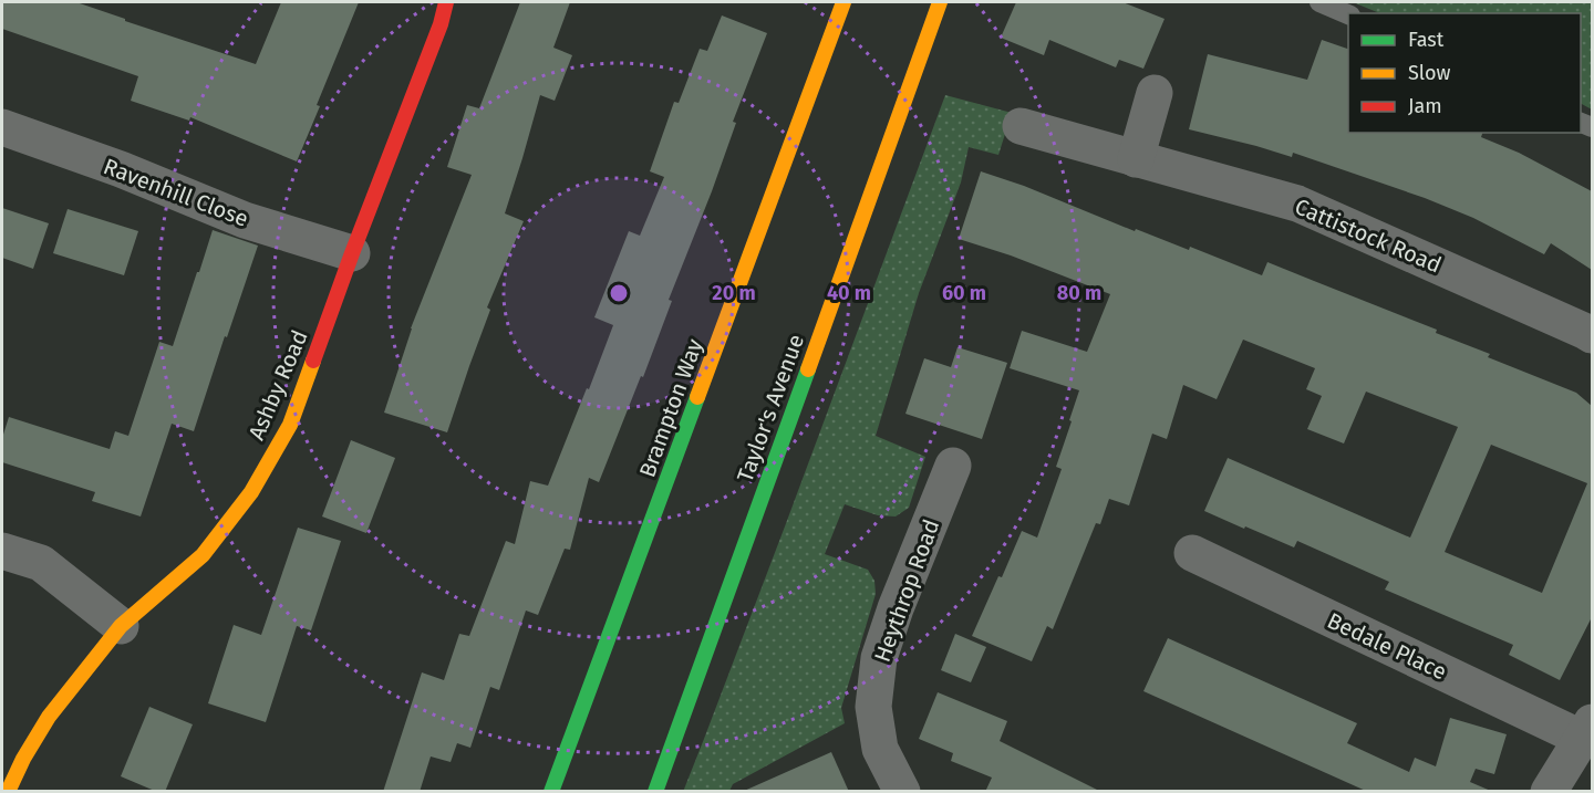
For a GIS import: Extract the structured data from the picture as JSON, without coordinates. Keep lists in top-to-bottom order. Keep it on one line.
{"streets":{"street":["Ravenhill Close","Cattistock Road","Ashby Road","Brampton Way","Taylor's Avenue","Heythrop Road","Bedale Place"]},"crossings":[["Ravenhill Close","Ashby Road"]],"legend":["Fast","Slow","Jam"],"rings":["20 m","40 m","60 m","80 m"]}
